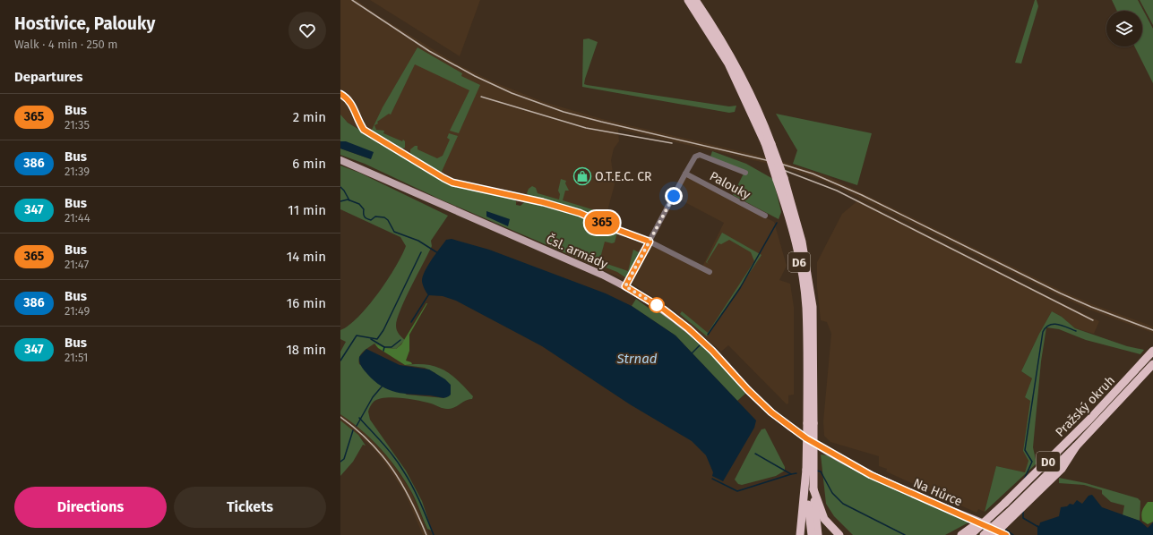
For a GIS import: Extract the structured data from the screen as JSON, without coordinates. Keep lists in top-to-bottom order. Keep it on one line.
{"streets":{"highway":["D6","Pražský okruh","D0"],"main road":["Čsl. armády","Na Hůrce"],"street":["Palouky"]},"crossings":[["Palouky","Čsl. armády"],["Čsl. armády","Na Hůrce"]],"water":["Strnad"],"places":{"shop":["O.T.E.C. CR"]},"lines":["bus line 365"],"page":{"heading":[["Hostivice, Palouky","Walk · 4 min · 250 m"],"Departures"],"on_map":"365","list":[{"mark":"365","name":"Bus","note":"21:35","value":"2 min"},{"mark":"386","name":"Bus","note":"21:39","value":"6 min"},{"mark":"347","name":"Bus","note":"21:44","value":"11 min"},{"mark":"365","name":"Bus","note":"21:47","value":"14 min"},{"mark":"386","name":"Bus","note":"21:49","value":"16 min"},{"mark":"347","name":"Bus","note":"21:51","value":"18 min"}],"buttons":["Directions","Tickets"]}}
